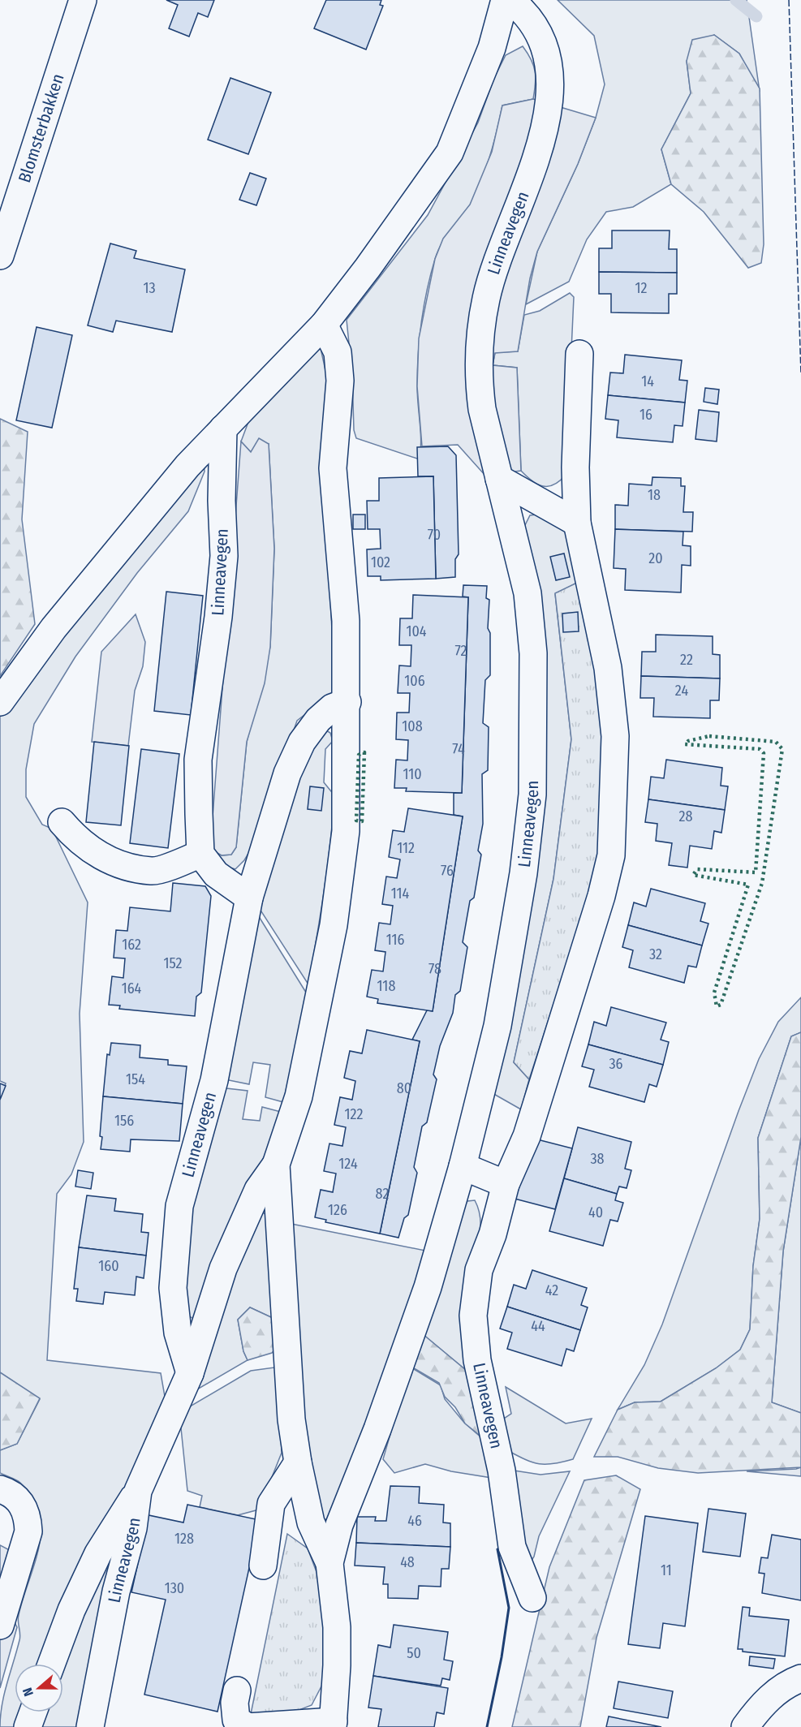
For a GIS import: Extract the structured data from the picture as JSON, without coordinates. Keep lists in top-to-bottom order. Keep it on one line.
{"streets":{"street":["Blomsterbakken","Linneavegen"]},"house_numbers":["13","12","14","16","18","70","20","102","104","72","22","106","24","108","74","110","28","112","76","114","116","162","32","152","78","118","164","36","154","80","122","156","38","124","82","126","40","160","42","44","46","128","48","11","130","50"],"north":"left"}
